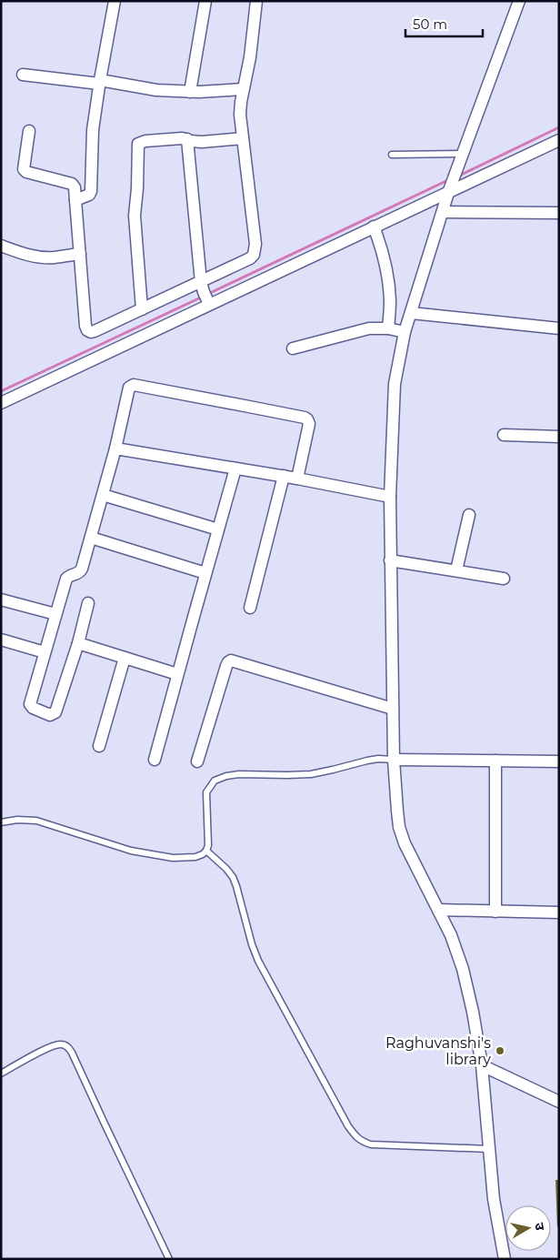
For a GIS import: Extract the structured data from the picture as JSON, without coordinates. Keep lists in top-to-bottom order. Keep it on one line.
{"places":["Raghuvanshi's library"],"scale_bar":"50 m","north":"right"}
